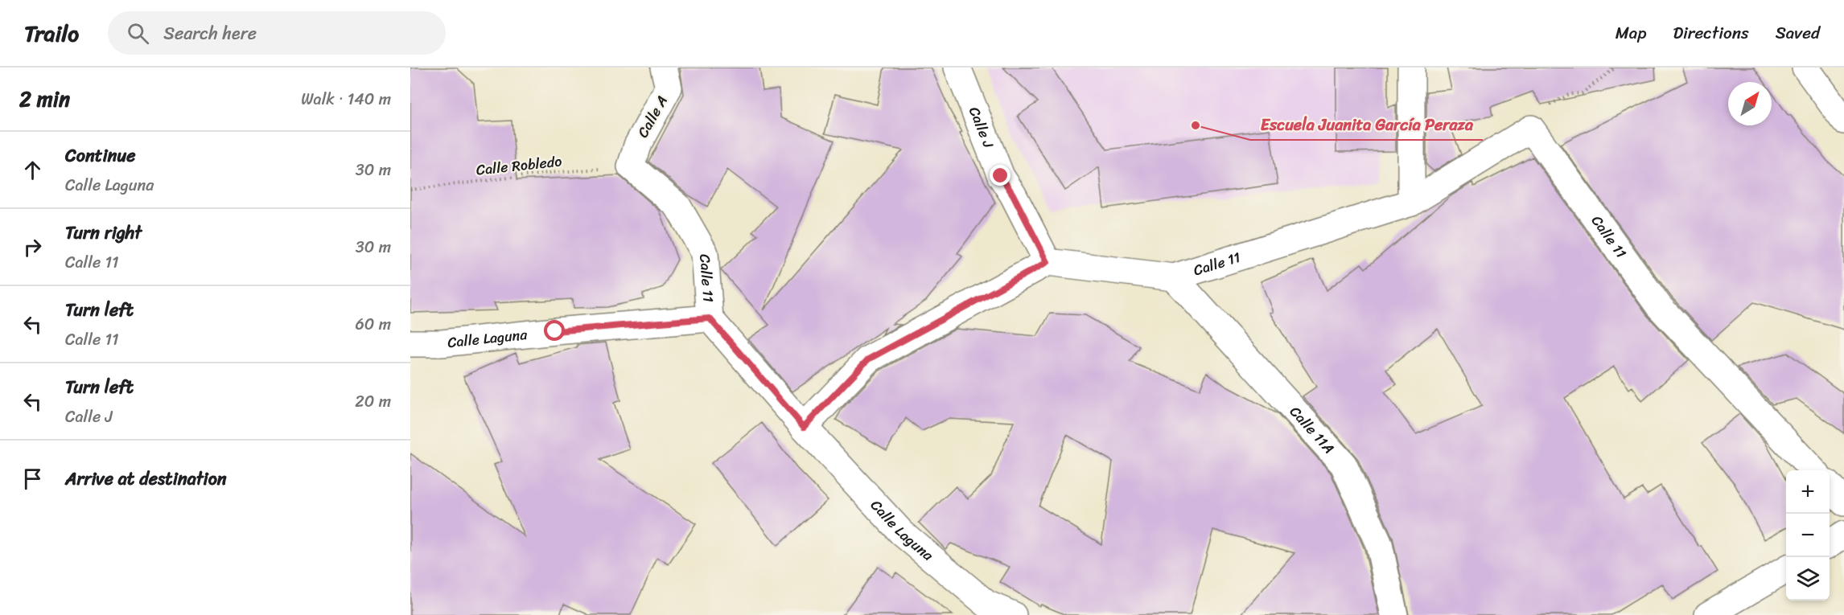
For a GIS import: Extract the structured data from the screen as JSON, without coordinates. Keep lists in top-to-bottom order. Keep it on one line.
{"streets":{"street":["Calle A","Calle J","Calle 11","Calle Laguna","Calle 11A"],"path":["Calle Robledo"]},"crossings":[["Calle A","Calle Robledo"],["Calle A","Calle 11"],["Calle J","Calle 11"],["Calle Robledo","Calle 11"],["Calle 11","Calle Laguna"],["Calle 11","Calle 11A"]],"places":["Escuela Juanita García Peraza"],"north":"top right","page":{"header":"Trailo","search":"Search here","nav":["Map","Directions","Saved"],"heading":["2 min","Walk · 140 m"],"list":[["Continue","Calle Laguna","30 m"],["Turn right","Calle 11","30 m"],["Turn left","Calle 11","60 m"],["Turn left","Calle J","20 m"],"Arrive at destination"],"map_buttons":["+","−"]}}
